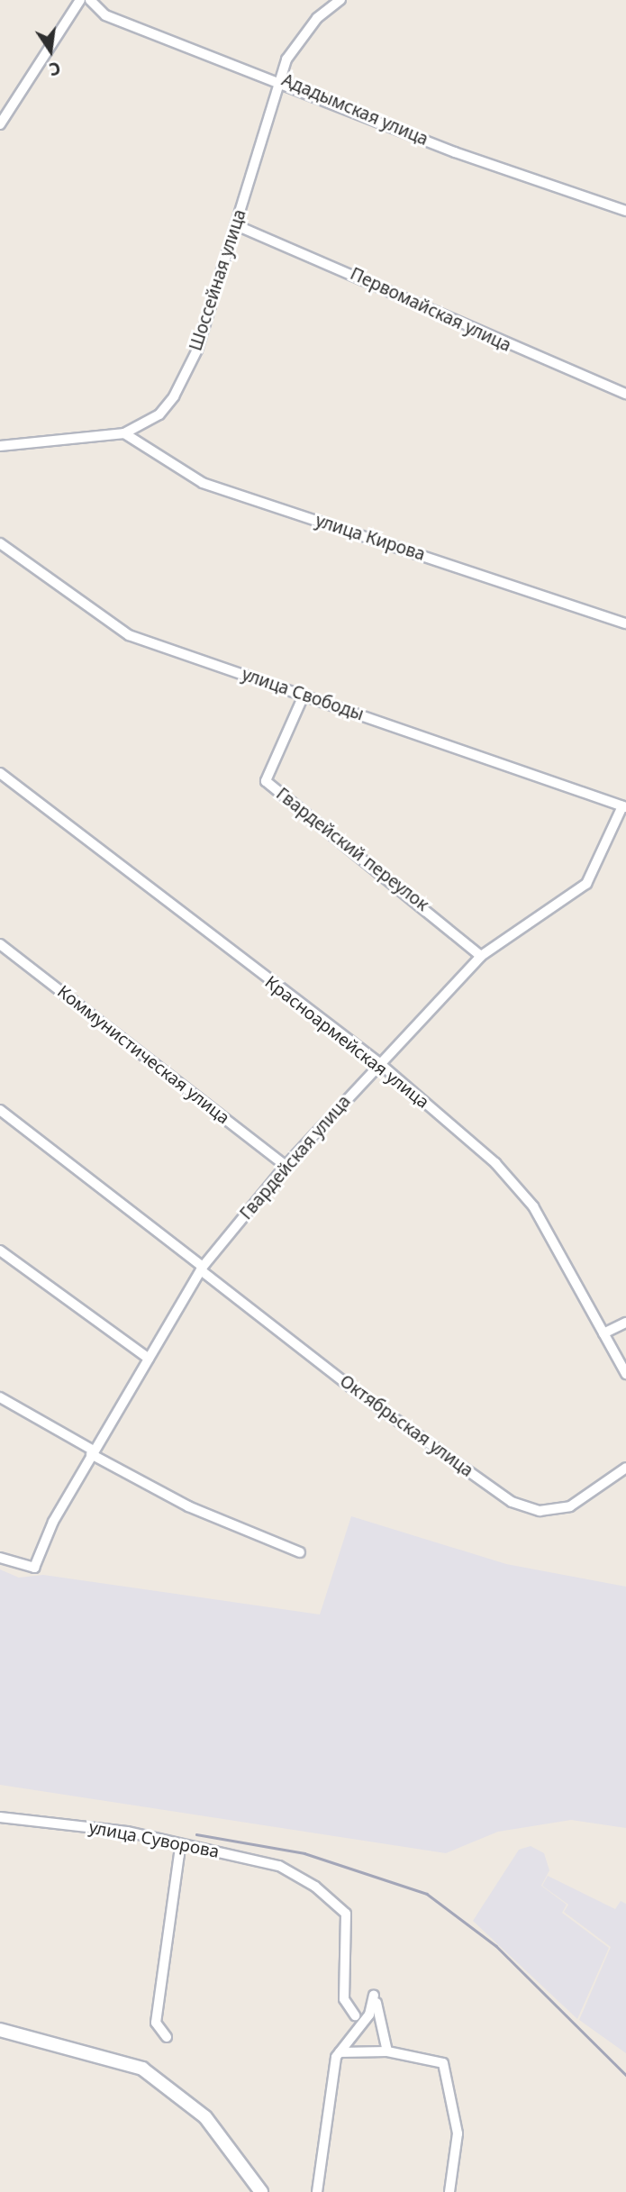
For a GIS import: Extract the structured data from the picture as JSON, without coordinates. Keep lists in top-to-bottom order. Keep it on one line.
{"streets":{"street":["Ададымская улица","Шоссейная улица","Первомайская улица","улица Кирова","улица Свободы","Гвардейский переулок","Красноармейская улица","Коммунистическая улица","Гвардейская улица","Октябрьская улица","улица Суворова"]},"crossings":[["Ададымская улица","Шоссейная улица"],["Шоссейная улица","Первомайская улица"],["Шоссейная улица","улица Кирова"],["улица Свободы","Гвардейский переулок"],["улица Свободы","Гвардейская улица"],["Гвардейский переулок","Гвардейская улица"],["Красноармейская улица","Гвардейская улица"],["Коммунистическая улица","Гвардейская улица"],["Гвардейская улица","Октябрьская улица"]],"north":"bottom"}
